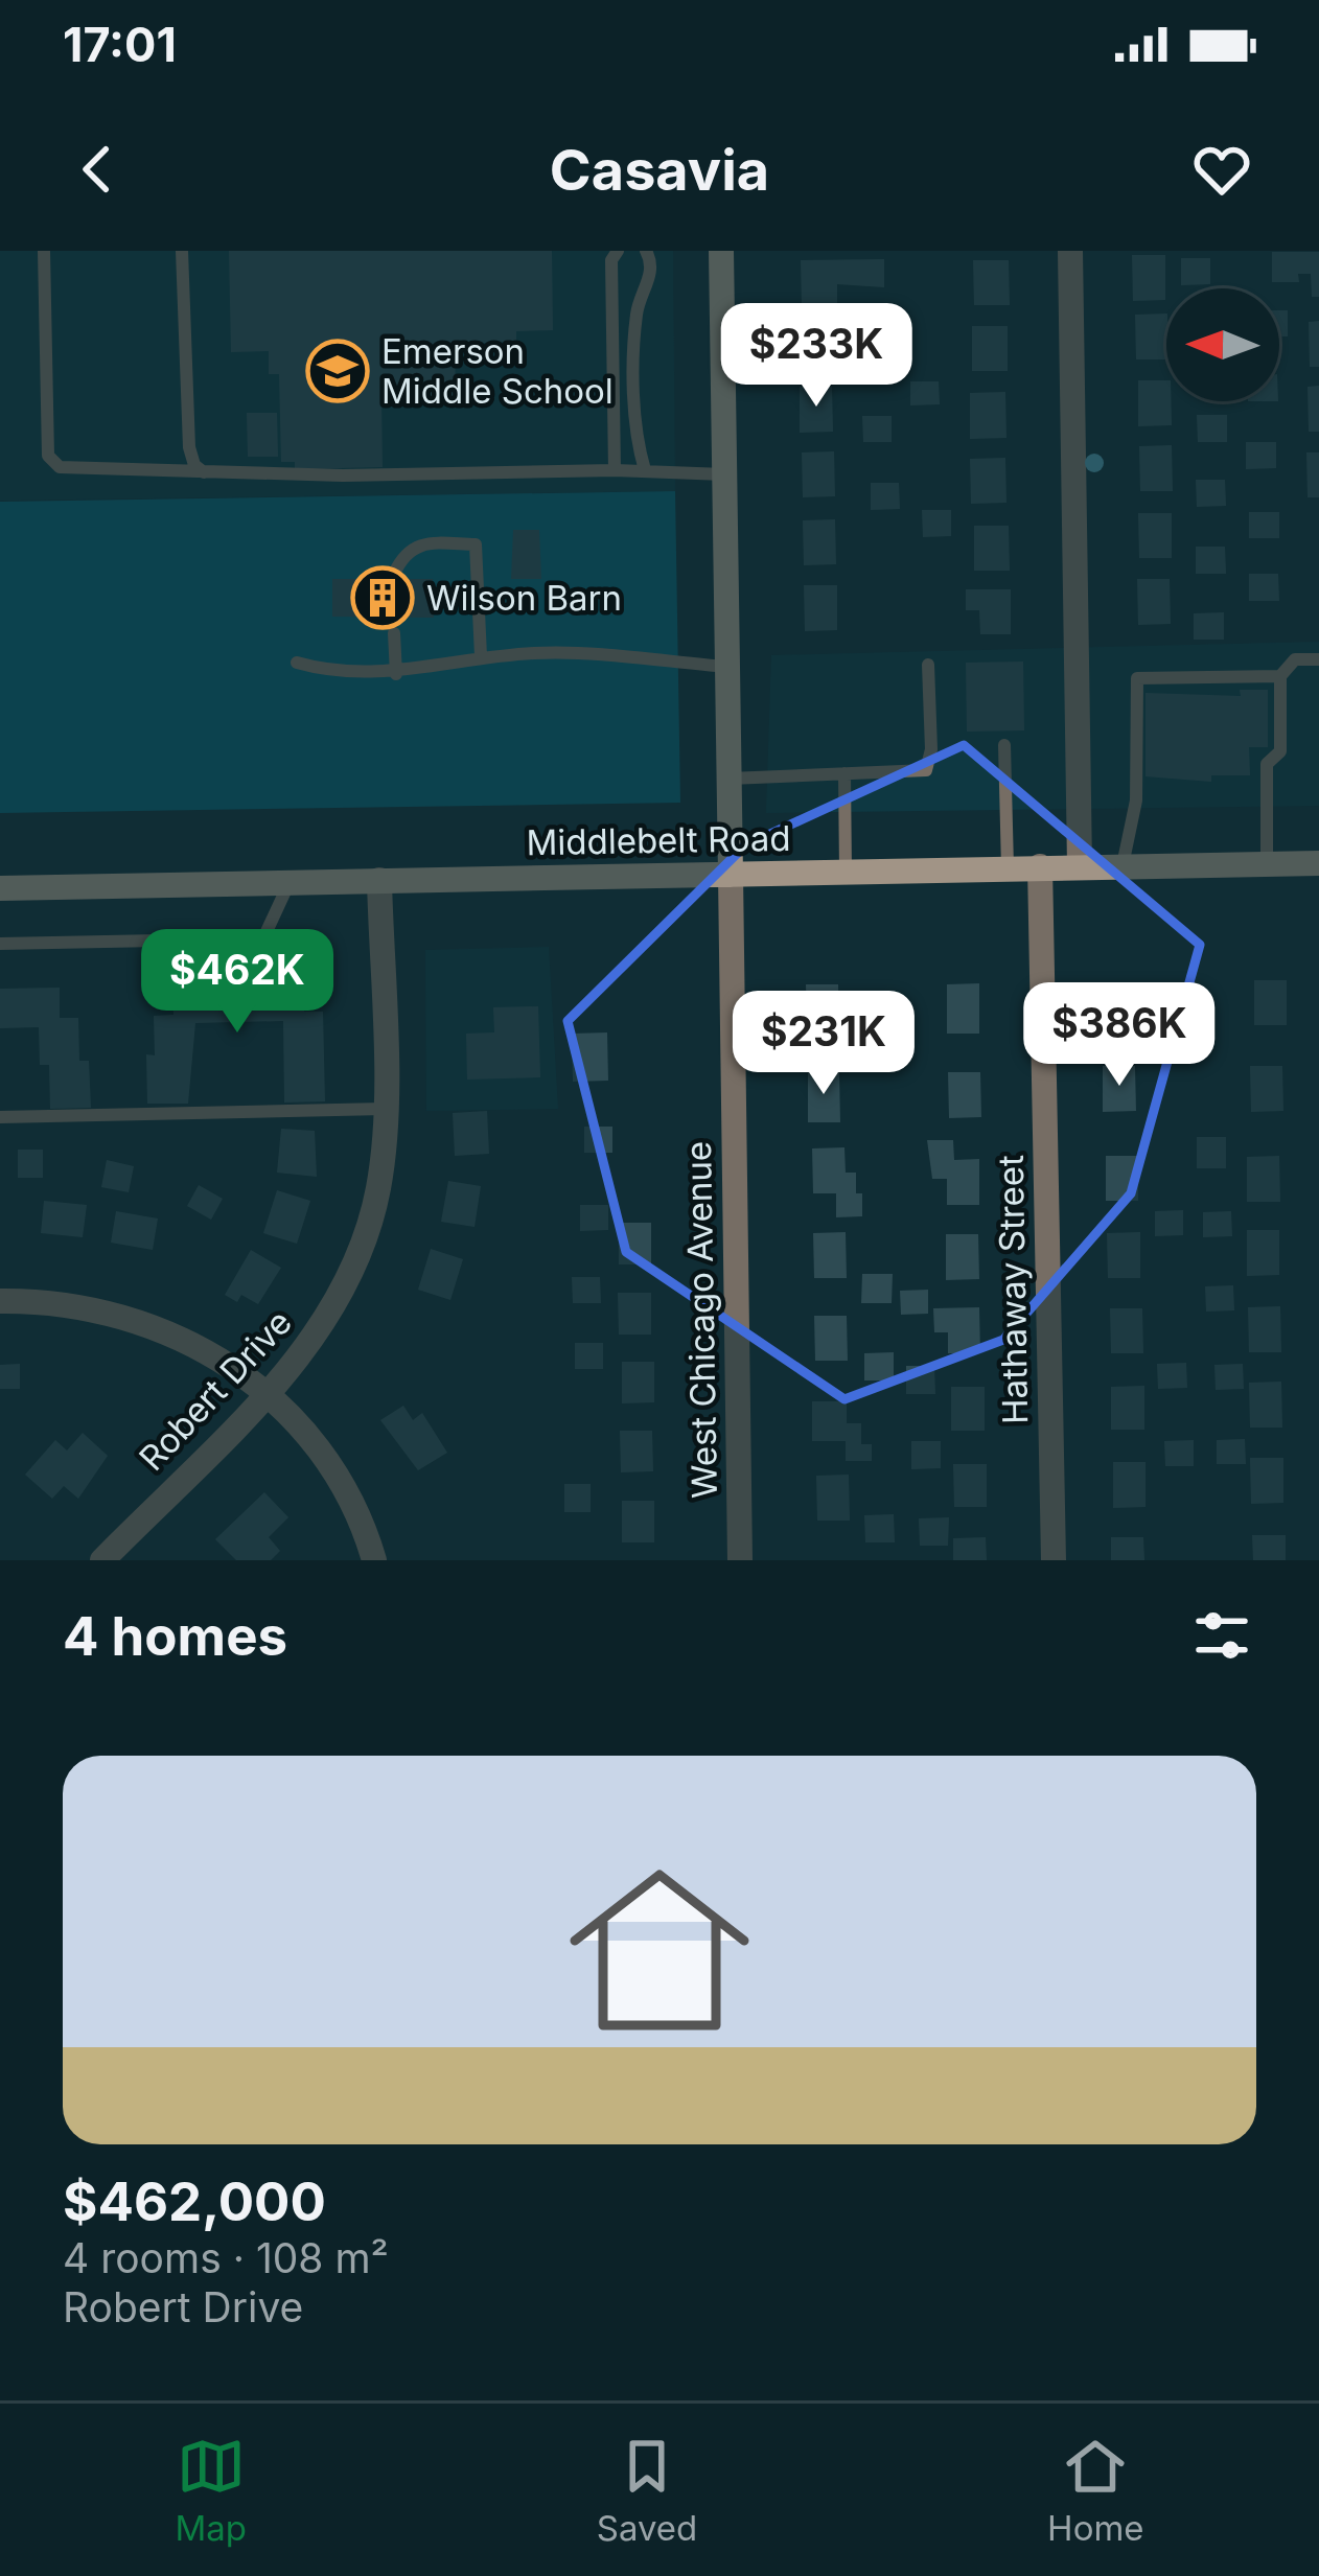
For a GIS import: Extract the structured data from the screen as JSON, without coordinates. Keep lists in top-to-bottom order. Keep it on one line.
{"streets":{"main road":["Middlebelt Road","West Chicago Avenue"],"street":["Hathaway Street","Robert Drive"]},"crossings":[["Middlebelt Road","Hathaway Street"],["Middlebelt Road","West Chicago Avenue"],["Middlebelt Road","Robert Drive"]],"places":{"school or university":["Emerson Middle School"],"building":["Wilson Barn"]},"north":"left","page":{"status":"17:01","header":"Casavia","price":["$233K","$462K","$386K","$231K"],"heading":"4 homes","list":[{"name":"$462,000","note":"4 rooms · 108 m² · Robert Drive"}],"tabs":["Map","Saved","Home"]}}
